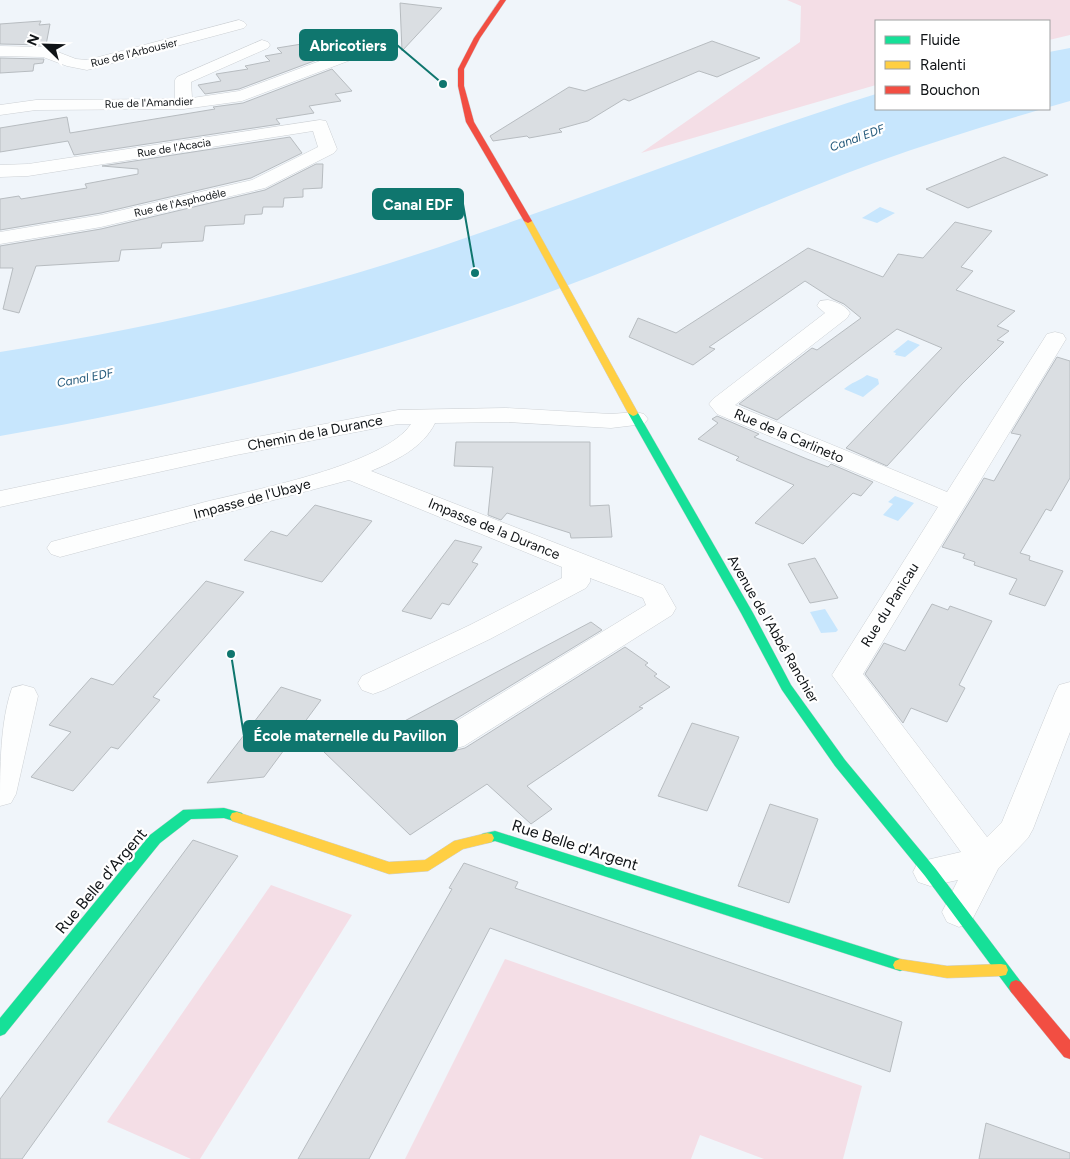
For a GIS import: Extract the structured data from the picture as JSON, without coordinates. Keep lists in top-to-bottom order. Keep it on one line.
{"streets":{"street":["Rue de l'Arbousier","Rue de l'Amandier","Rue de l'Acacia","Rue de l'Asphodèle","Chemin de la Durance","Rue de la Carlineto","Impasse de l'Ubaye","Impasse de la Durance","Rue du Panicau","Avenue de l'Abbé Ranchier","Rue Belle d'Argent"]},"crossings":[["Rue de l'Acacia","Rue de l'Asphodèle"],["Chemin de la Durance","Impasse de l'Ubaye"],["Chemin de la Durance","Avenue de l'Abbé Ranchier"],["Rue de la Carlineto","Rue du Panicau"],["Impasse de l'Ubaye","Impasse de la Durance"],["Avenue de l'Abbé Ranchier","Rue Belle d'Argent"]],"water":["Canal EDF"],"places":["Abricotiers","Canal EDF","École maternelle du Pavillon"],"legend":["Fluide","Ralenti","Bouchon"],"north":"top left"}
